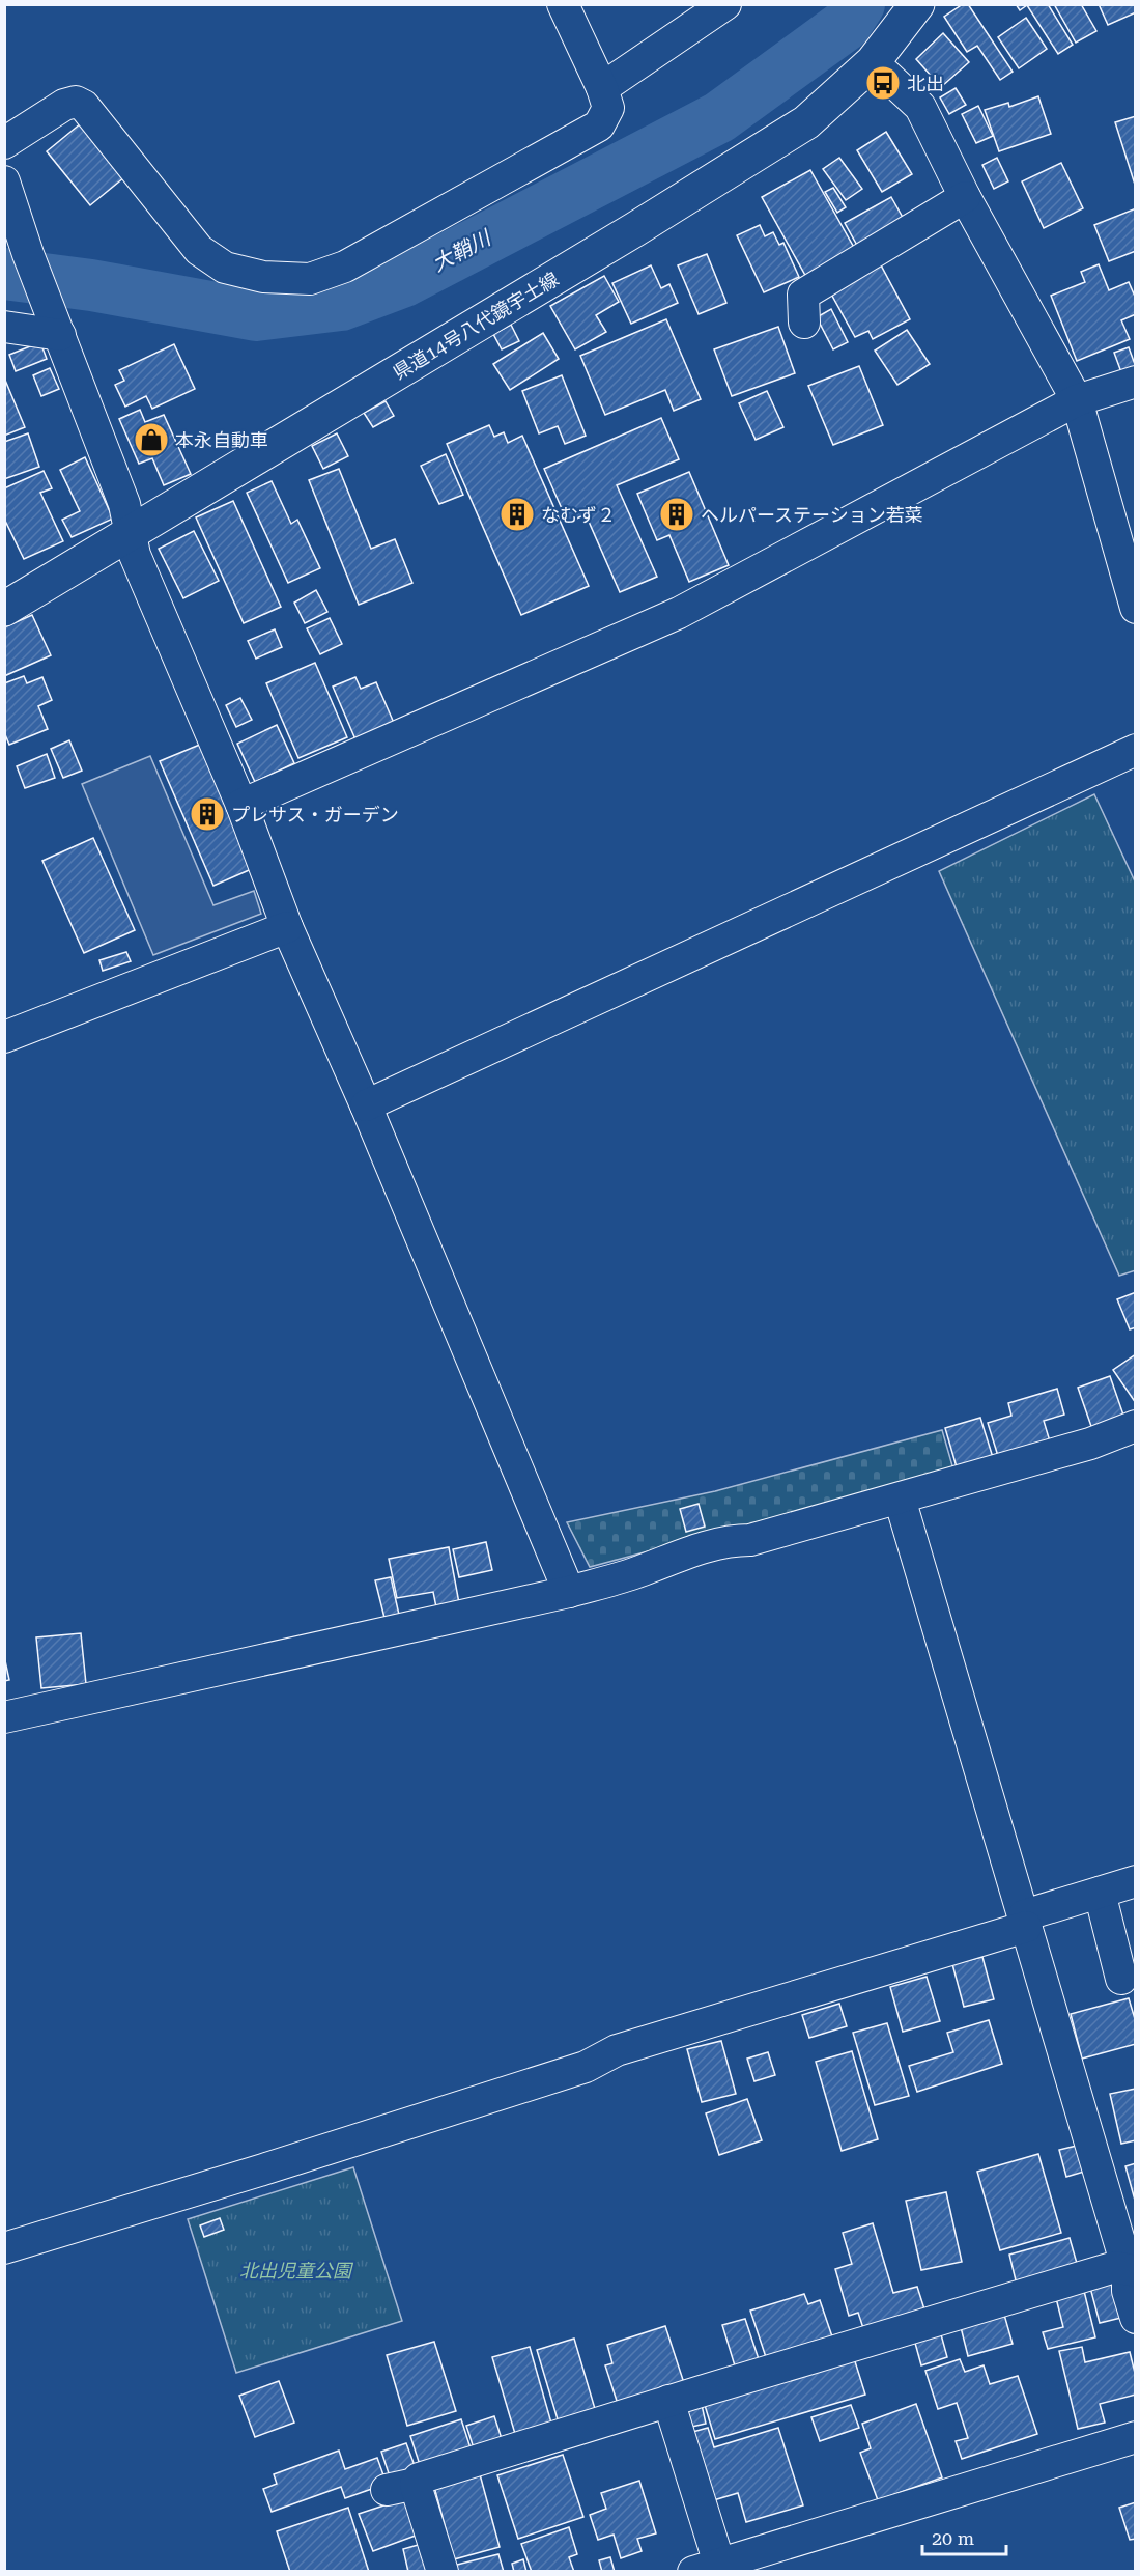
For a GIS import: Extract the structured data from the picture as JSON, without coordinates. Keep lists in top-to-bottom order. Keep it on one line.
{"streets":{"main road":["県道14号八代鏡宇土線"]},"water":["大鞘川"],"parks":["北出児童公園"],"places":{"bus stop":["北出"],"shop":["本永自動車"],"building":["なむず２","ヘルパーステーション若菜","プレサス・ガーデン"]},"scale_bar":"20 m"}
